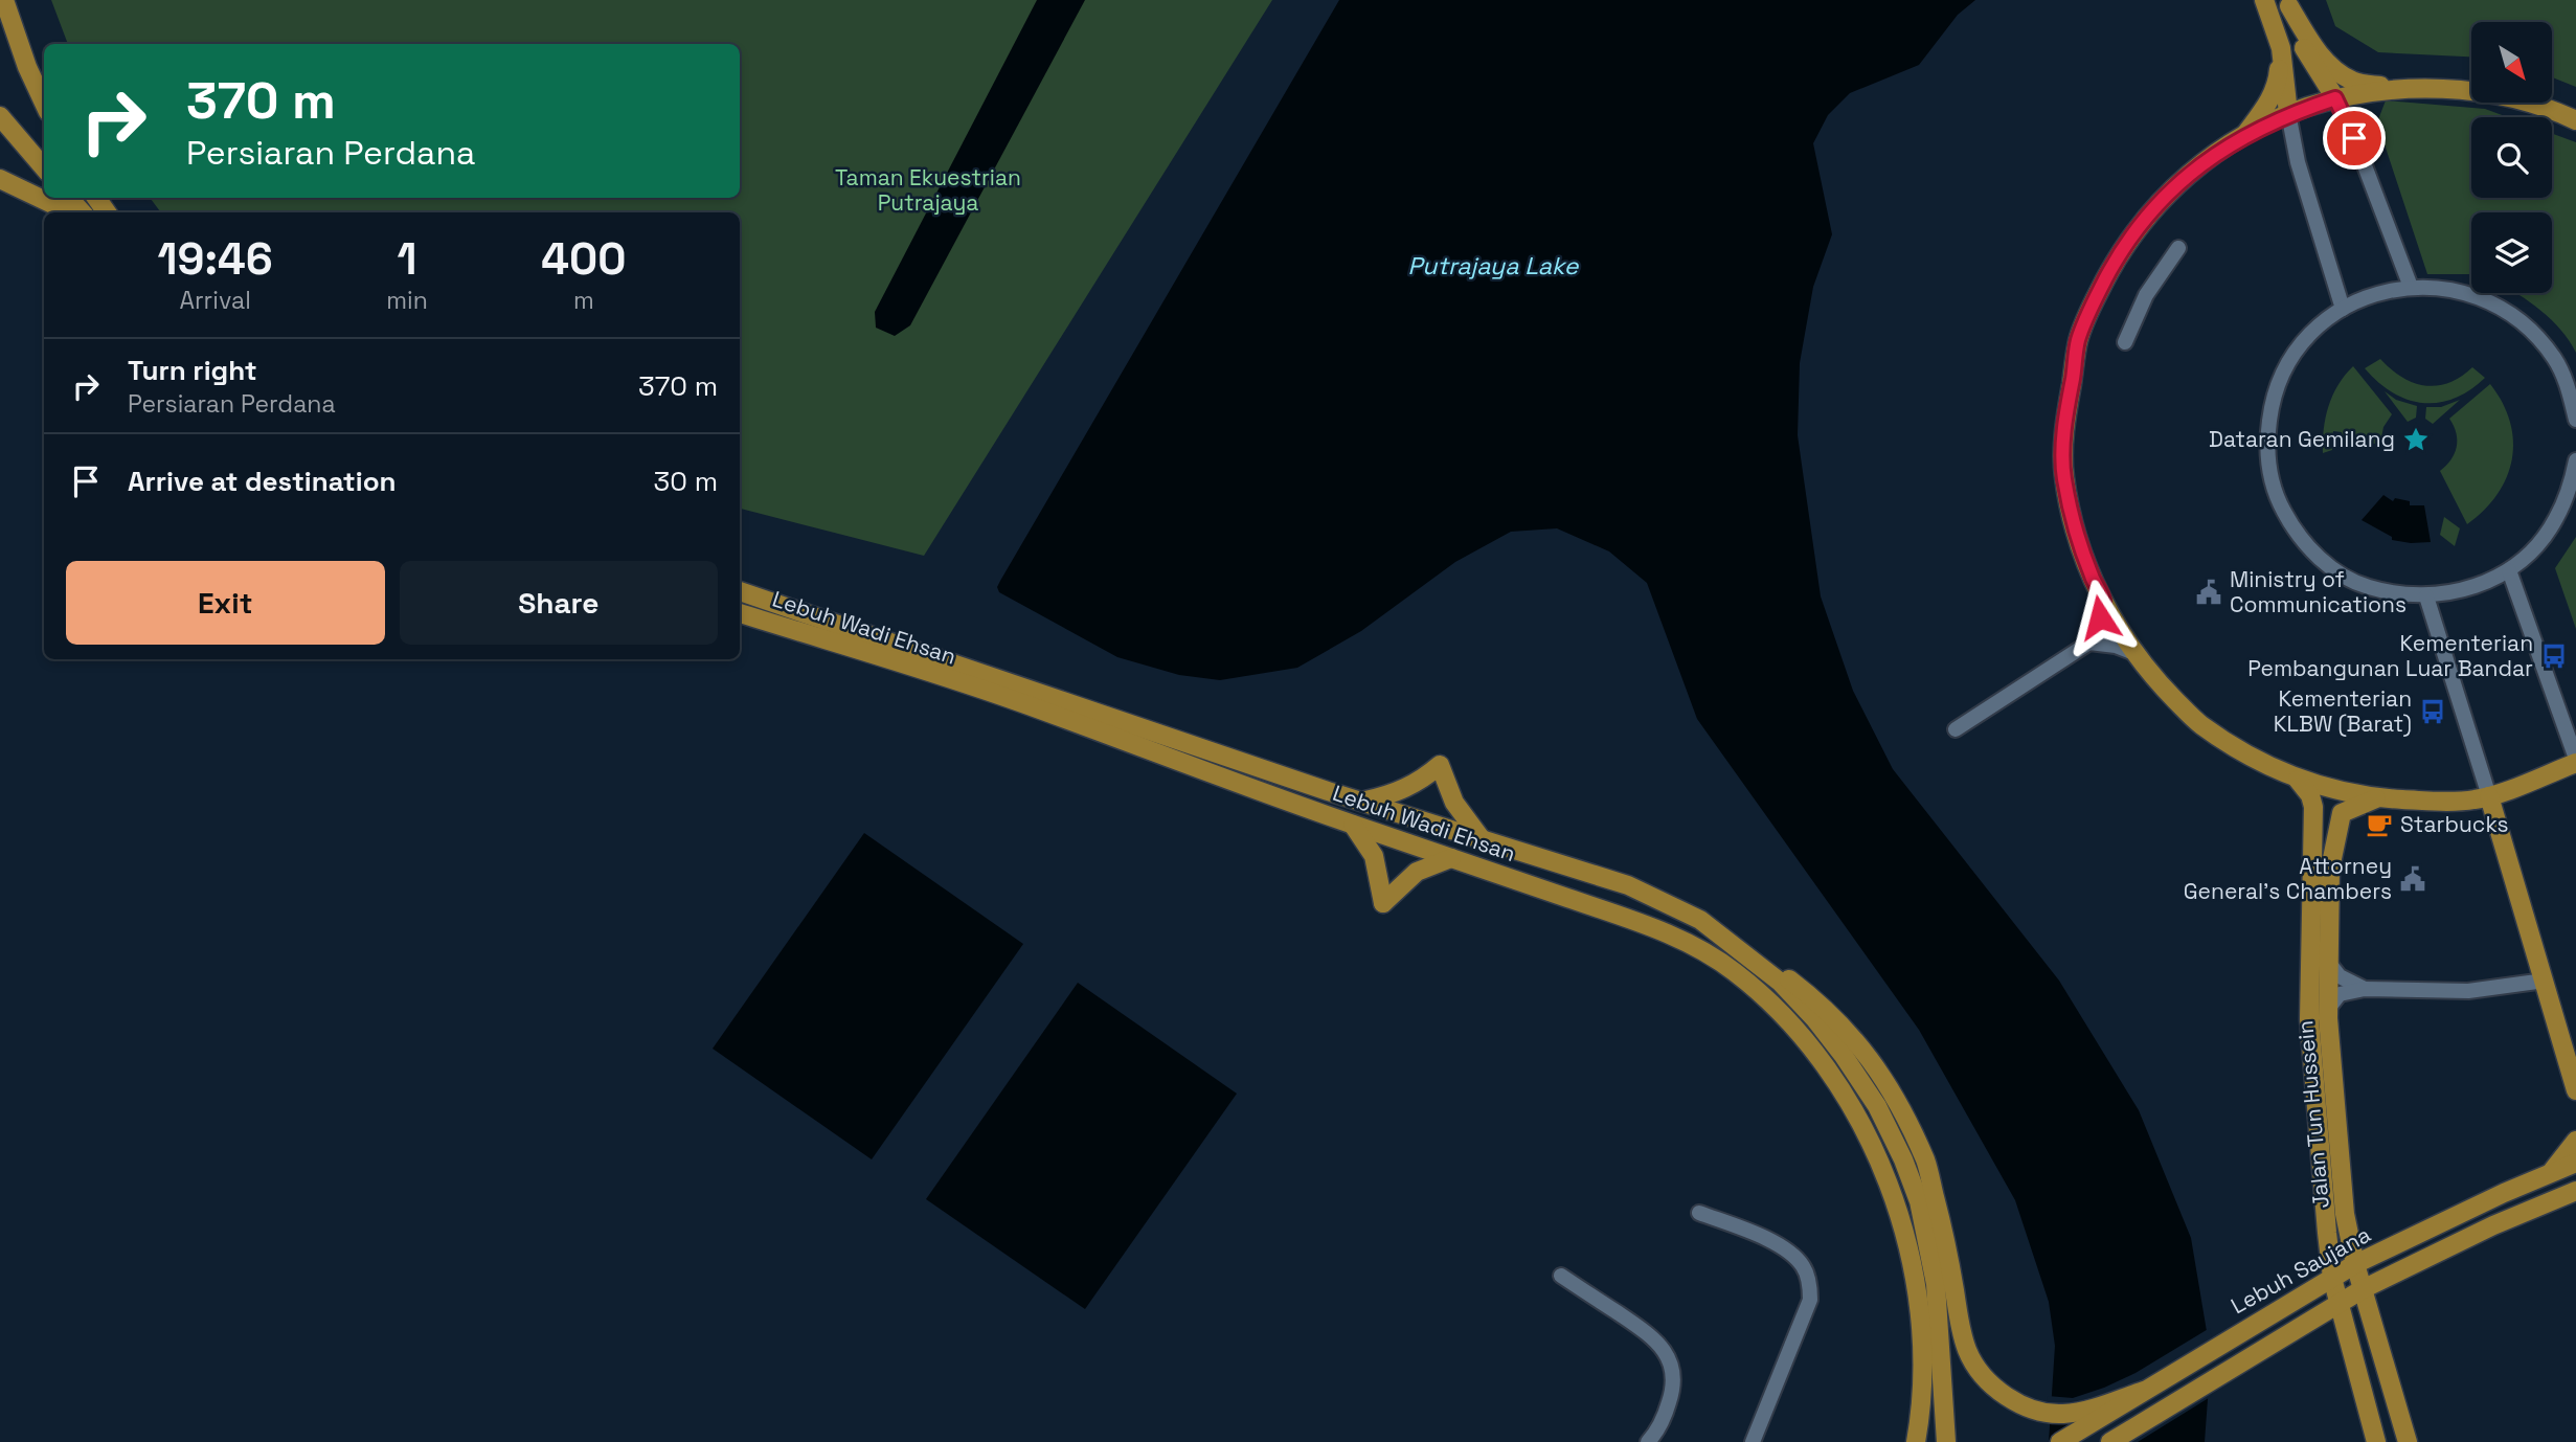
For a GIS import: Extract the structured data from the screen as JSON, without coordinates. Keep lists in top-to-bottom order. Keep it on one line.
{"streets":{"main road":["Lebuh Wadi Ehsan","Jalan Tun Hussein","Lebuh Saujana"]},"crossings":[["Jalan Tun Hussein","Lebuh Saujana"]],"water":["Putrajaya Lake"],"parks":["Taman Ekuestrian Putrajaya"],"places":{"place":["Dataran Gemilang"],"public building":["Ministry of Communications","Attorney General’s Chambers"],"bus stop":["Kementerian Pembangunan Luar Bandar","Kementerian KLBW (Barat)"],"cafe":["Starbucks"]},"north":"bottom right","page":{"turn":["370 m","Persiaran Perdana"],"eta":["19:46","Arrival","1","min","400","m"],"list":[{"name":"Turn right","note":"Persiaran Perdana","value":"370 m"},{"name":"Arrive at destination","value":"30 m"}],"buttons":["Exit","Share"]}}
